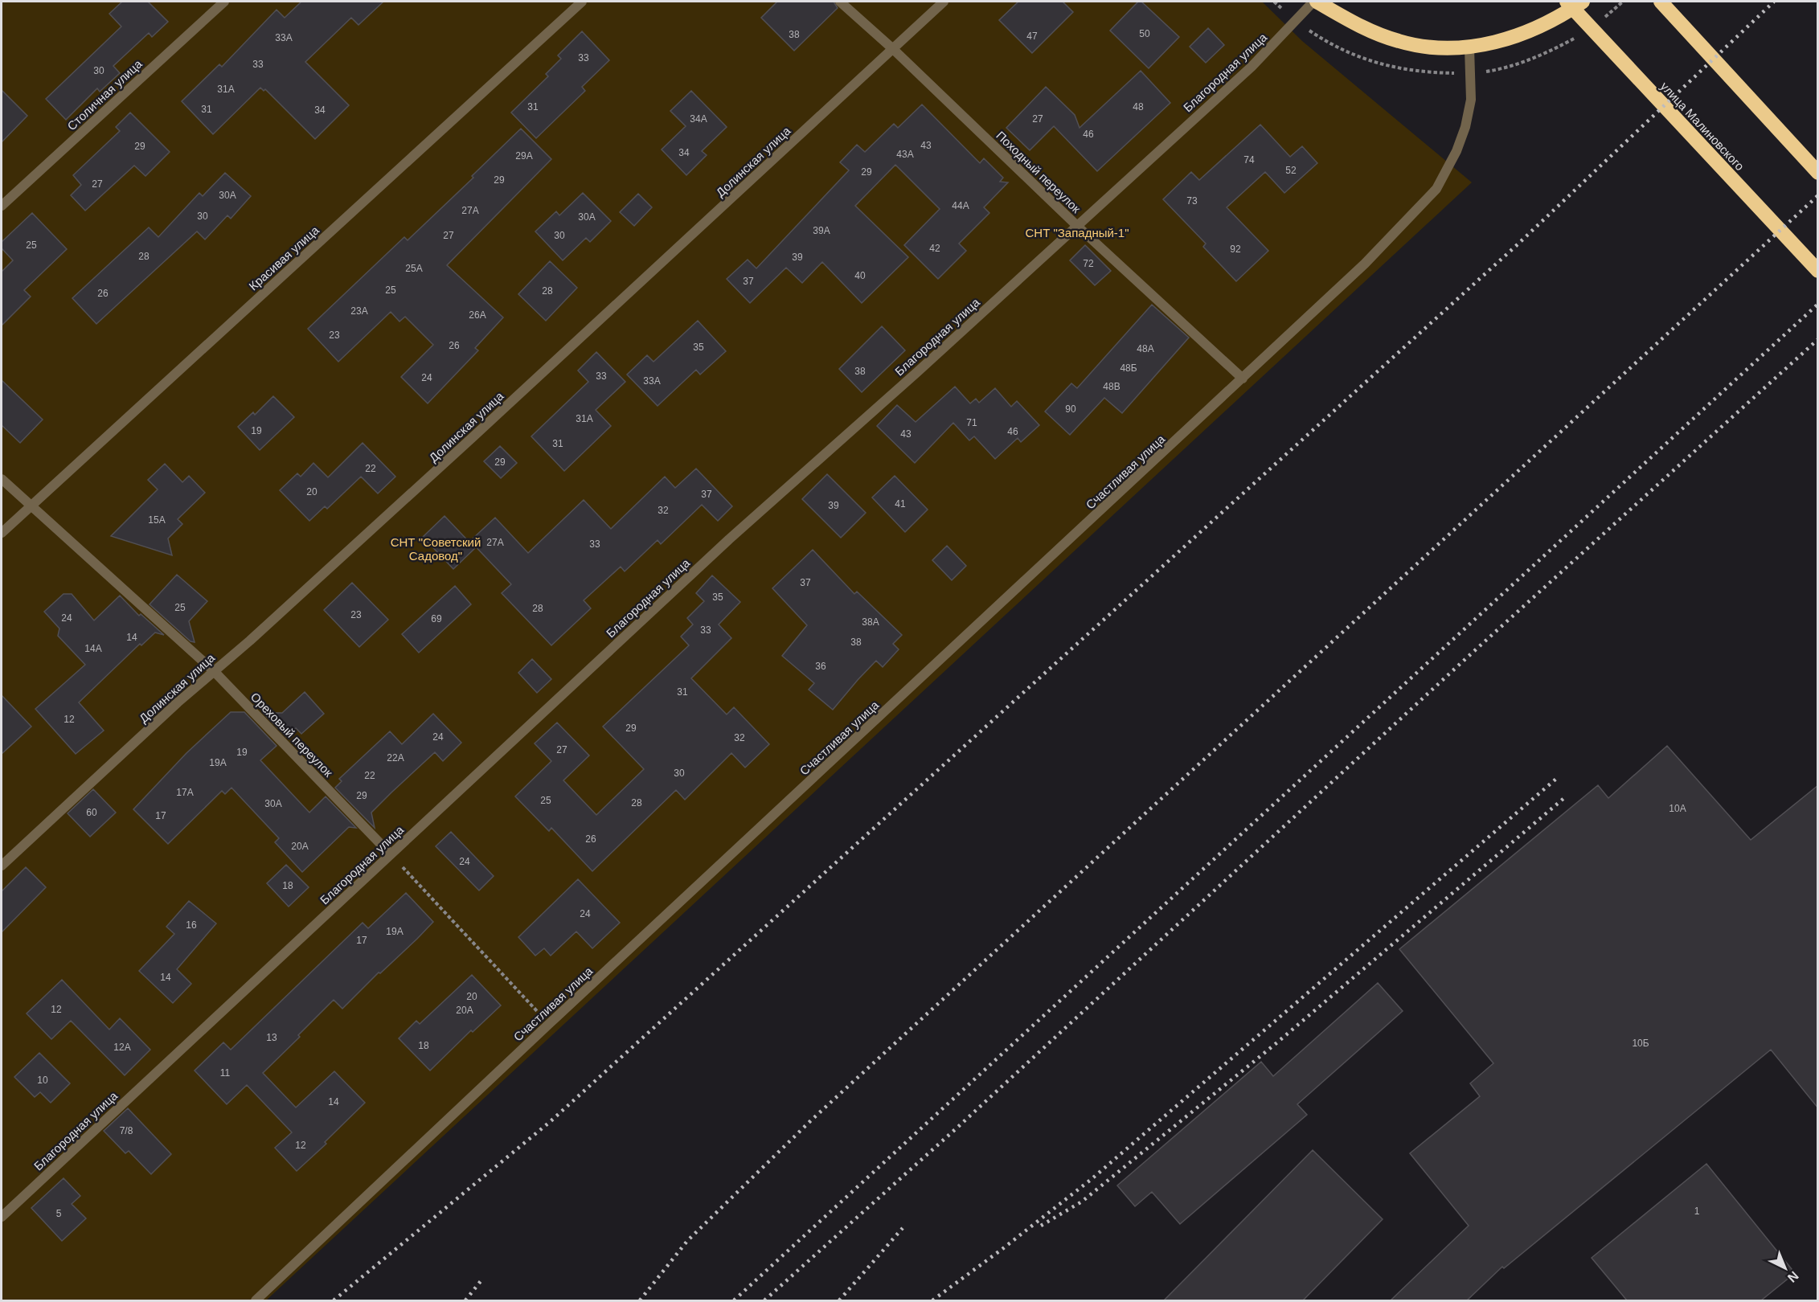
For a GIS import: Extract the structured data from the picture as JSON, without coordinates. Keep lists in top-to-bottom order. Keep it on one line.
{"streets":{"highway":["улица Малиновского"],"street":["Благородная улица","Столичная улица","Долинская улица","Походный переулок","Красивая улица","Счастливая улица","Ореховый переулок"]},"crossings":[["Благородная улица","Походный переулок"],["Благородная улица","Ореховый переулок"],["Долинская улица","Походный переулок"],["Долинская улица","Ореховый переулок"],["Походный переулок","Счастливая улица"],["Красивая улица","Ореховый переулок"]],"parks":["СНТ \"Западный-1\"","СНТ \"Советский Садовод\""],"house_numbers":["50","38","47","33А","33","33","30","31А","31","48","31","34","34А","27","46","43","29","34","43А","29А","74","52","29","29","27","30А","73","44А","27А","30","30А","39А","27","30","25","42","92","28","39","72","25А","40","37","25","28","26","23А","26А","23","26","35","48А","48Б","38","33","24","33А","48В","90","31А","71","19","46","43","31","29","22","20","37","41","39","32","15А","27А","33","37","35","25","28","23","24","69","38А","33","14","38","14А","36","31","12","29","24","32","27","19","22А","19А","30","22","17А","29","25","28","30А","10А","60","17","26","20А","24","18","24","16","19А","17","14","20","12","20А","13","10Б","18","12А","11","10","14","7/8","12","1","5"],"north":"bottom right"}
